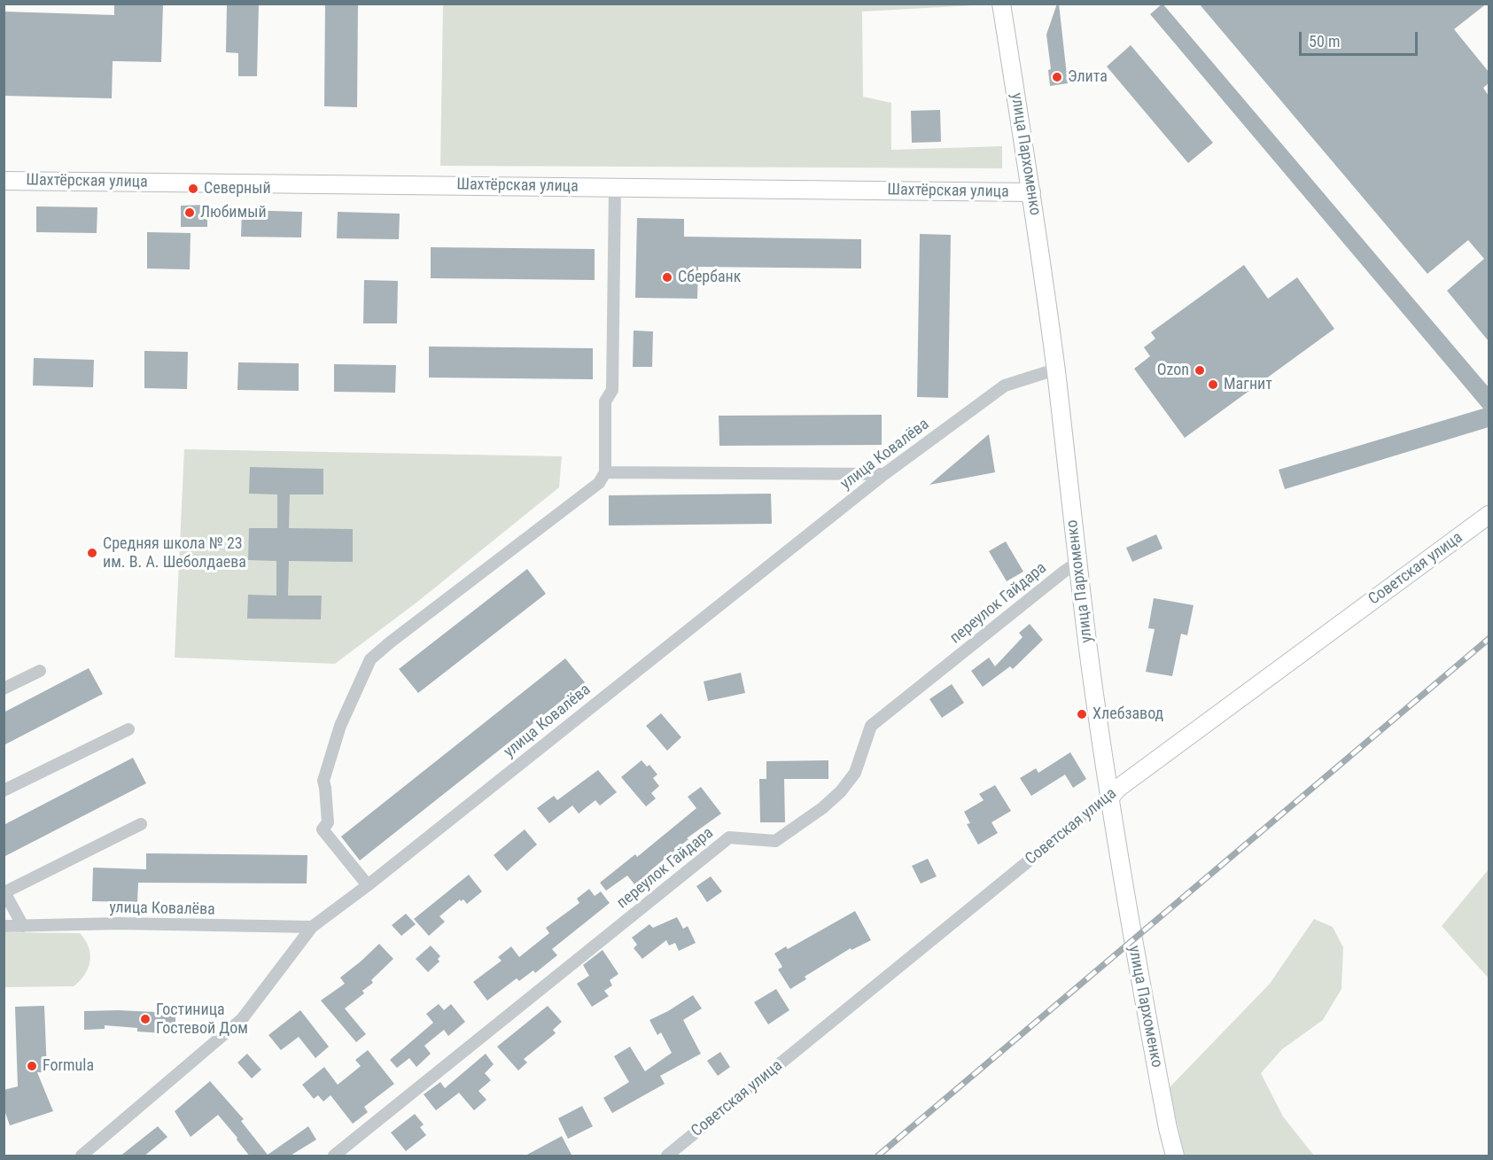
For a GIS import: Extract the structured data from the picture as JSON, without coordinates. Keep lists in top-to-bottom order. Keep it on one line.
{"streets":{"street":["улица Пархоменко","Шахтёрская улица","улица Ковалёва","Советская улица","переулок Гайдара"]},"crossings":[["улица Пархоменко","Шахтёрская улица"],["улица Пархоменко","улица Ковалёва"],["улица Пархоменко","Советская улица"],["улица Пархоменко","переулок Гайдара"]],"places":["Элита","Северный","Любимый","Сбербанк","Ozon","Магнит","Средняя школа № 23 им. В. А. Шеболдаева","Хлебзавод","Гостиница Гостевой Дом","Formula"],"scale_bar":"50 m"}
